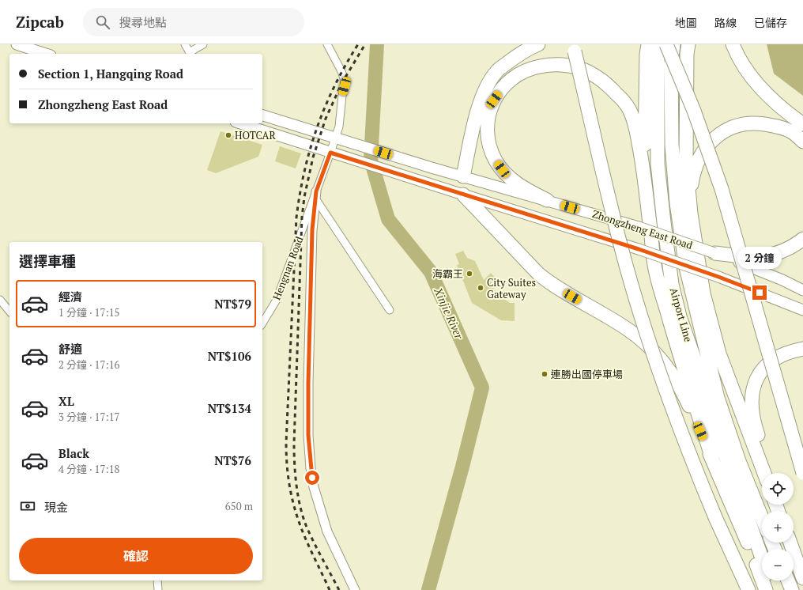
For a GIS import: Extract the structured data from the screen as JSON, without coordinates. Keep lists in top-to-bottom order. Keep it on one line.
{"streets":{"highway":["Airport Line"],"main road":["Zhongzheng East Road"],"street":["Hengnan Road"]},"crossings":[["Zhongzheng East Road","Hengnan Road"]],"water":["Xinjie River"],"places":["HOTCAR","海霸王","City Suites Gateway","連勝出國停車場"],"page":{"header":"Zipcab","search":"搜尋地點","nav":["地圖","路線","已儲存"],"banner":["Section 1, Hangqing Road","Zhongzheng East Road"],"heading":"選擇車種","bubble":"2 分鐘","list":[{"name":"經濟","note":"1 分鐘 · 17:15","value":"NT$79"},{"name":"舒適","note":"2 分鐘 · 17:16","value":"NT$106"},{"name":"XL","note":"3 分鐘 · 17:17","value":"NT$134"},{"name":"Black","note":"4 分鐘 · 17:18","value":"NT$76"}],"map_buttons":["+","−"],"pay":["現金","650 m"],"buttons":"確認"}}
